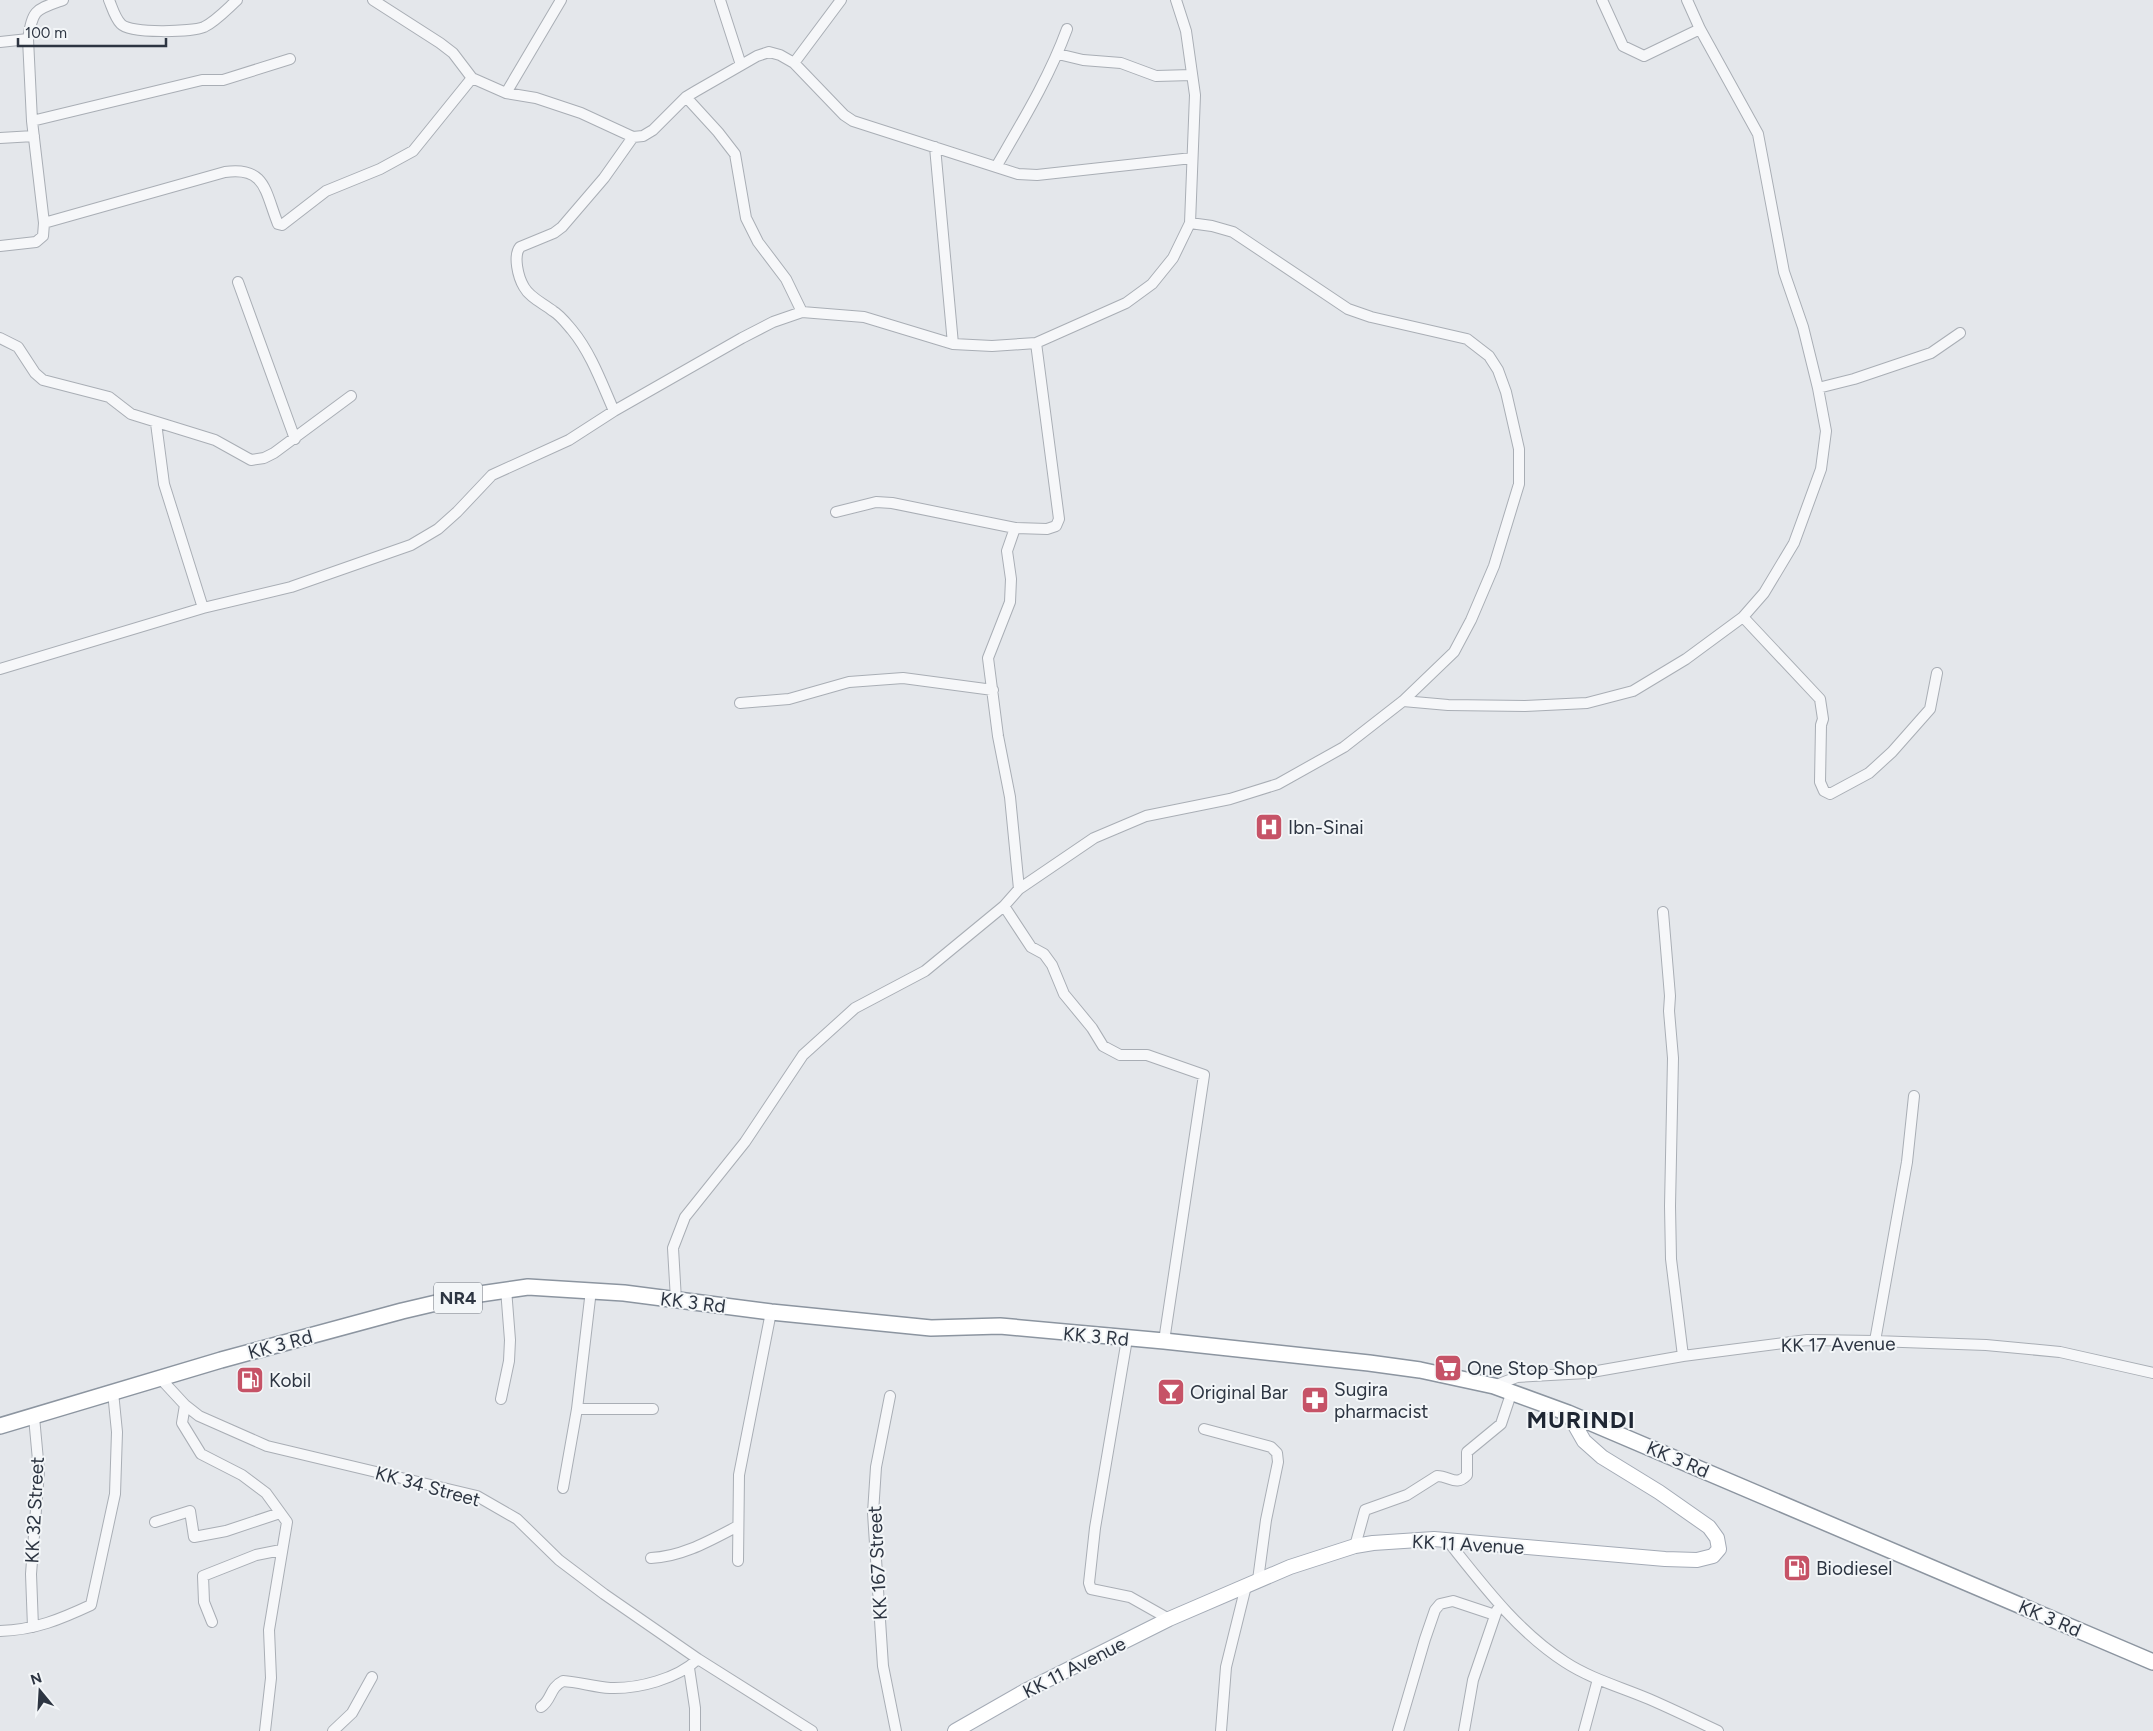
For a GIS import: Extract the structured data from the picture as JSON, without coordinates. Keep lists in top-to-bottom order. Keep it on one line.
{"streets":{"highway":["NR4","KK 3 Rd"],"main road":["KK 11 Avenue"],"street":["KK 17 Avenue","KK 34 Street","KK 32 Street","KK 167 Street"]},"crossings":[["KK 3 Rd","KK 17 Avenue"],["KK 3 Rd","KK 34 Street"],["KK 3 Rd","KK 32 Street"],["KK 3 Rd","KK 11 Avenue"]],"districts":["MURINDI"],"places":{"hospital":["Ibn-Sinai"],"supermarket":["One Stop Shop"],"fuel station":["Kobil","Biodiesel"],"bar":["Original Bar"],"pharmacy":["Sugira pharmacist"]},"scale_bar":"100 m","north":"top"}
